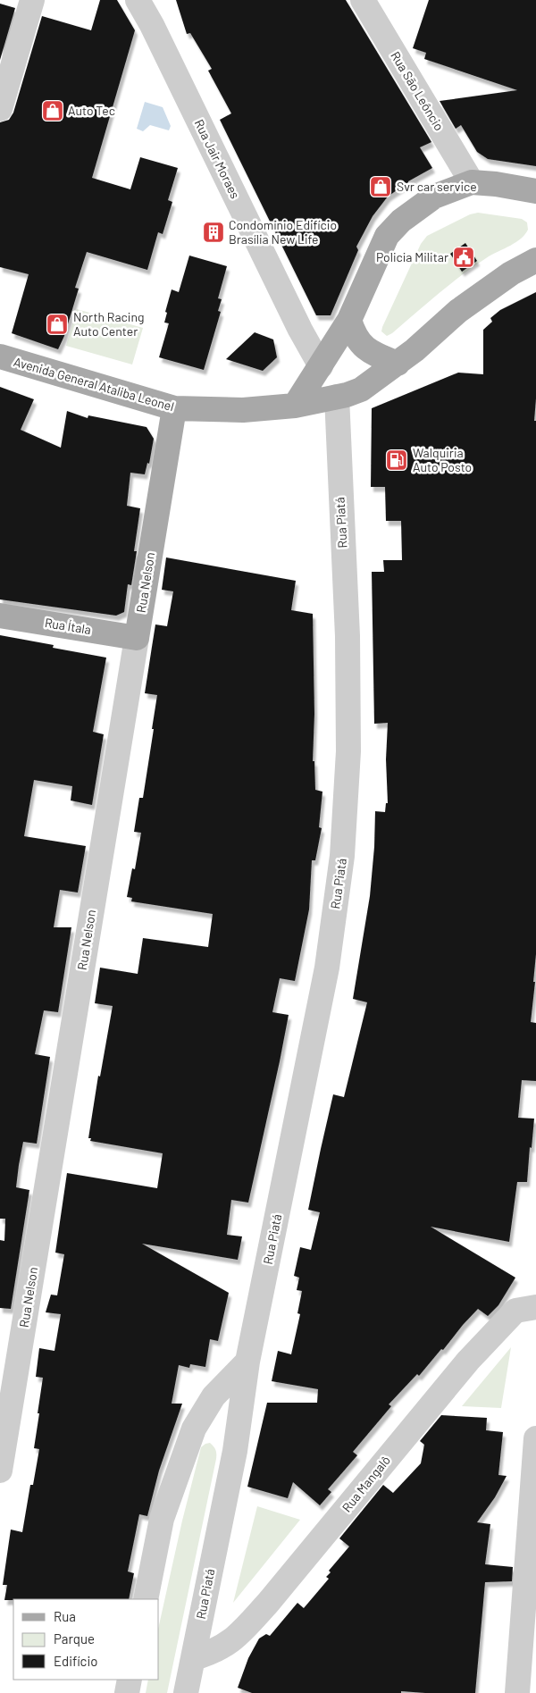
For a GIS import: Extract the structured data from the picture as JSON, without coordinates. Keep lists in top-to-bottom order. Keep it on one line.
{"streets":{"main road":["Avenida General Ataliba Leonel","Rua Nelson","Rua Ítala"],"street":["Rua São Leôncio","Rua Jair Moraes","Rua Piatá","Rua Mangalô"]},"crossings":[["Avenida General Ataliba Leonel","Rua Piatá"],["Avenida General Ataliba Leonel","Rua Nelson"],["Rua Piatá","Rua Mangalô"],["Rua Nelson","Rua Ítala"]],"places":{"shop":["Auto Tec","Svr car service","North Racing Auto Center"],"building":["Condomínio Edifício Brasília New Life"],"public building":["Policia Militar"],"fuel station":["Walquiria Auto Posto"]},"legend":["Rua","Parque","Edifício"]}
